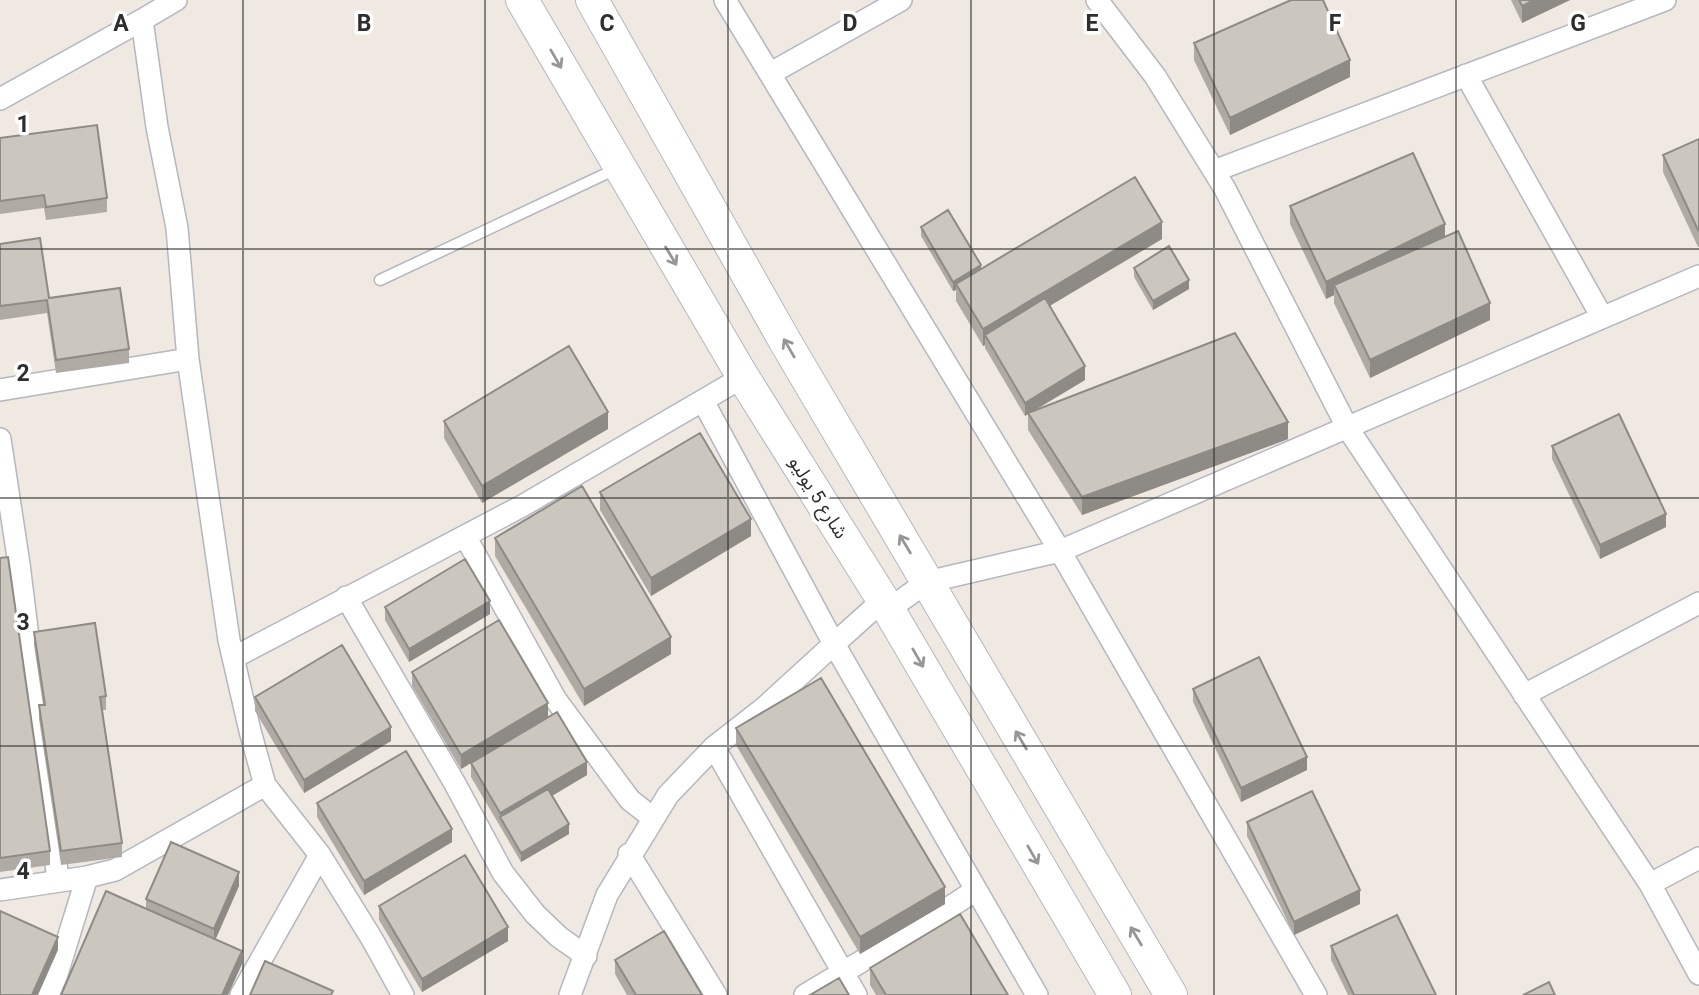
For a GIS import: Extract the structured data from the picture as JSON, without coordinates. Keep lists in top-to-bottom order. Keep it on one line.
{"streets":{"main road":["شارع 5 يوليو"]},"grid":{"columns":["A","B","C","D","E","F","G"],"rows":["1","2","3","4"]}}
